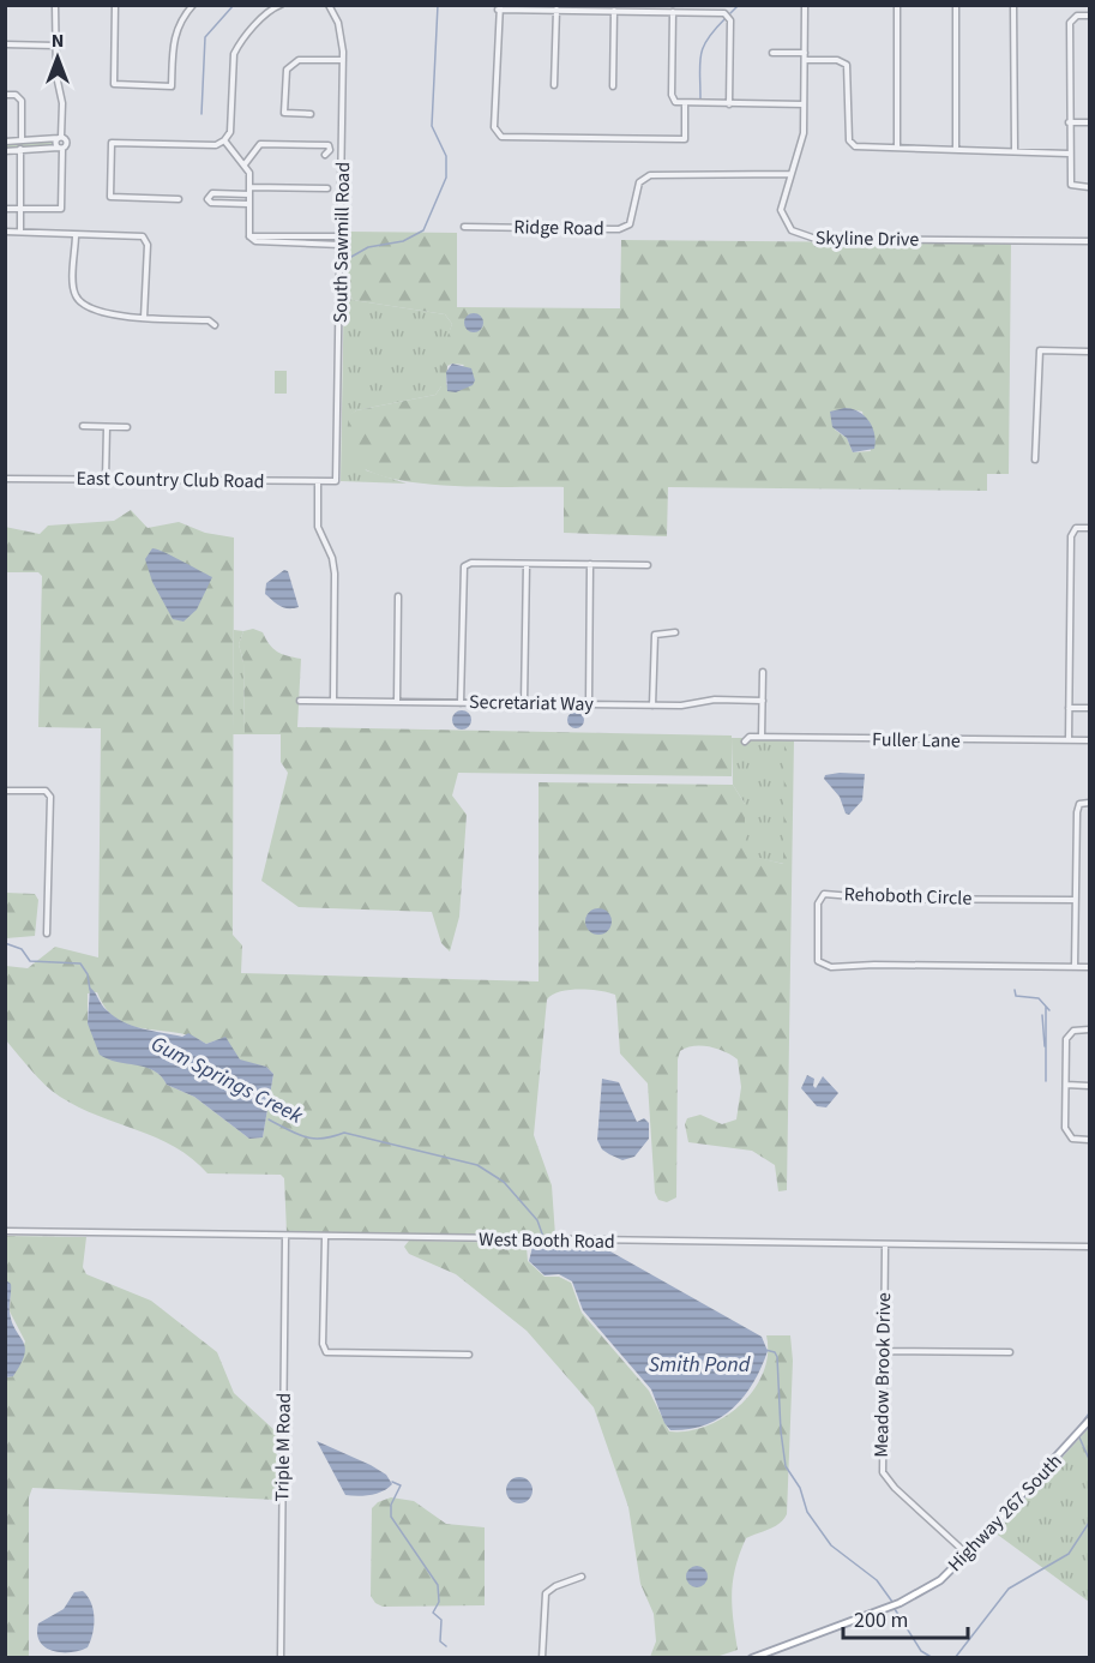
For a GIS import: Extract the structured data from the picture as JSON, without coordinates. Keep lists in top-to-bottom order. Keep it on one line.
{"streets":{"main road":["Highway 267 South"],"street":["Ridge Road","Skyline Drive","South Sawmill Road","East Country Club Road","Secretariat Way","Fuller Lane","Rehoboth Circle","West Booth Road","Meadow Brook Drive","Triple M Road"]},"crossings":[["Ridge Road","Skyline Drive"],["South Sawmill Road","East Country Club Road"],["West Booth Road","Meadow Brook Drive"],["West Booth Road","Triple M Road"],["Meadow Brook Drive","Highway 267 South"]],"water":["Gum Springs Creek","Smith Pond"],"scale_bar":"200 m","north":"top"}
